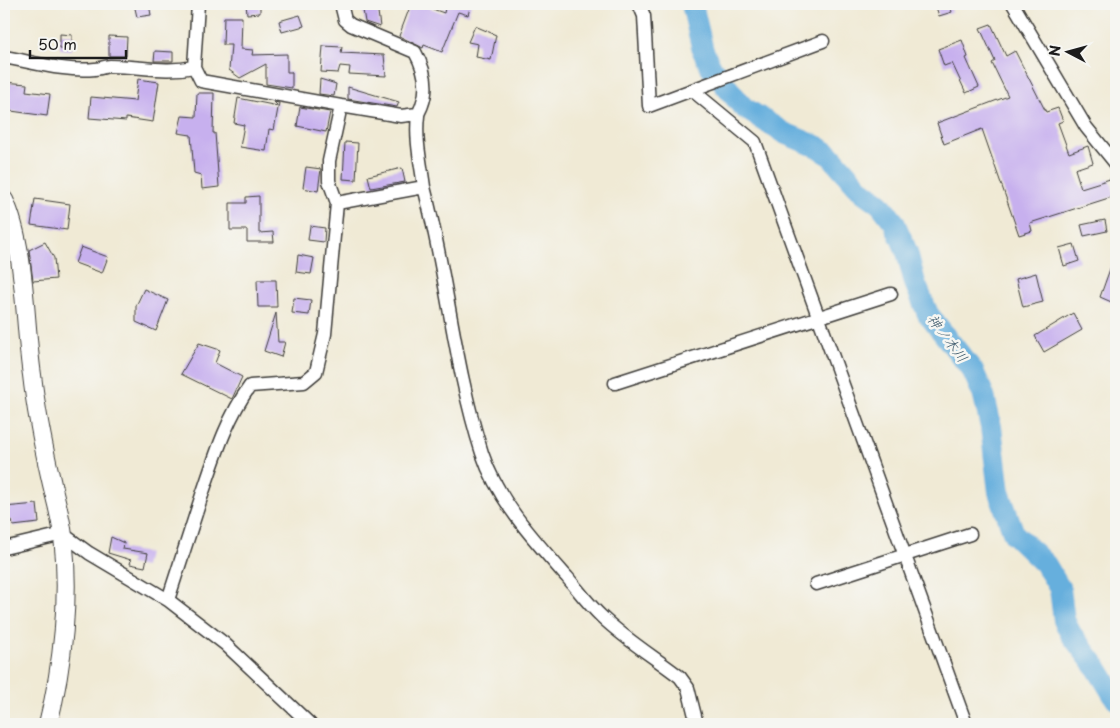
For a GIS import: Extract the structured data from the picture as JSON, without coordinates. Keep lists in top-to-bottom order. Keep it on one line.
{"water":["神ノ木川"],"scale_bar":"50 m","north":"left"}
